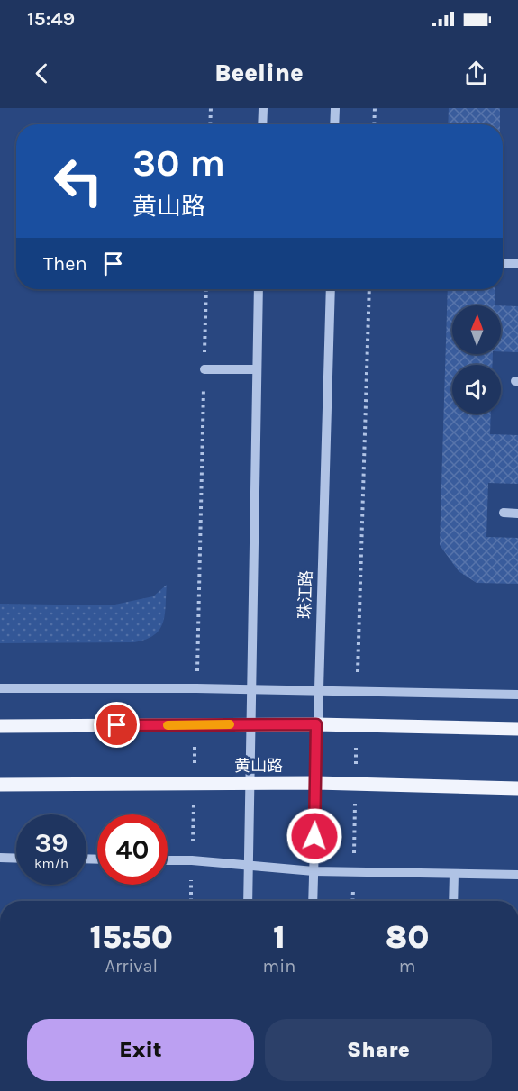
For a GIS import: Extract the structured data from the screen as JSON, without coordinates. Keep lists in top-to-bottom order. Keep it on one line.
{"streets":{"main road":["黄山路"],"street":["珠江路"]},"crossings":[["珠江路","黄山路"]],"north":"top","page":{"status":"15:49","header":"Beeline","turn":["30 m","黄山路"],"then":"Then","speed":"39 km/h","limit":"40","eta":["15:50","Arrival","1","min","80","m"],"buttons":["Exit","Share"]}}
